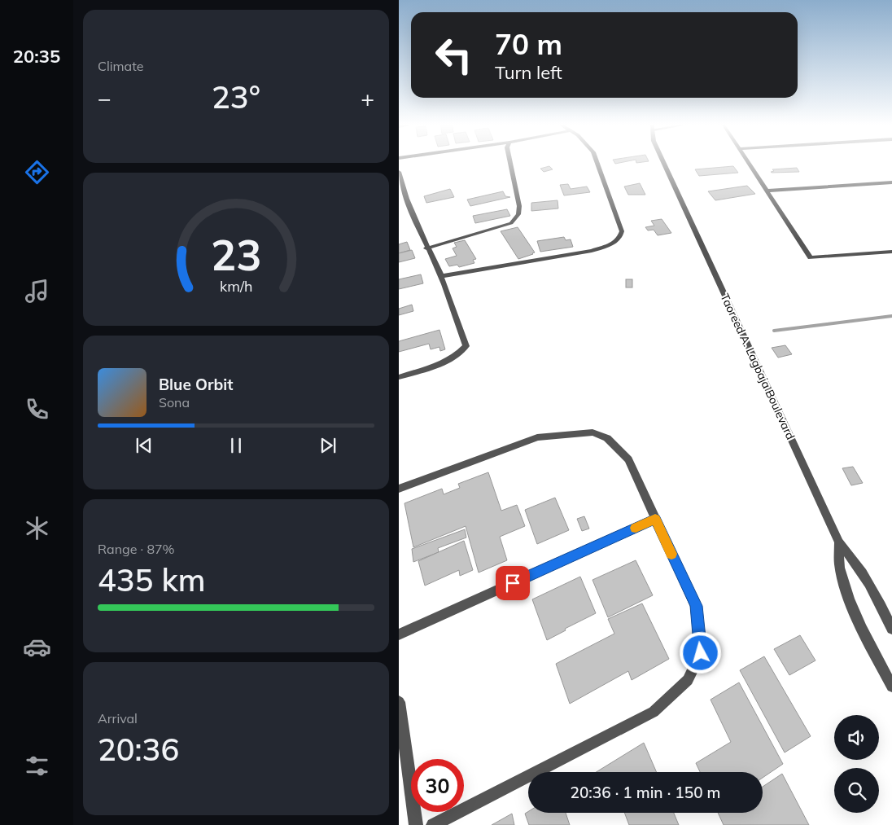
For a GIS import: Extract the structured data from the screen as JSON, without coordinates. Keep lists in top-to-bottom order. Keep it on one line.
{"streets":{"street":["Taoreed A. Lagbaja Boulevard"]},"page":{"tabs":"20:35","tile":["Climate",["Range · 87%","435 km"],["Arrival","20:36"]],"turn":["70 m","Turn left"],"heat":["−","23°","+"],"song":["Blue Orbit","Sona"],"limit":"30","trip":"20:36 · 1 min · 150 m","gauge":["23","km/h"]}}
